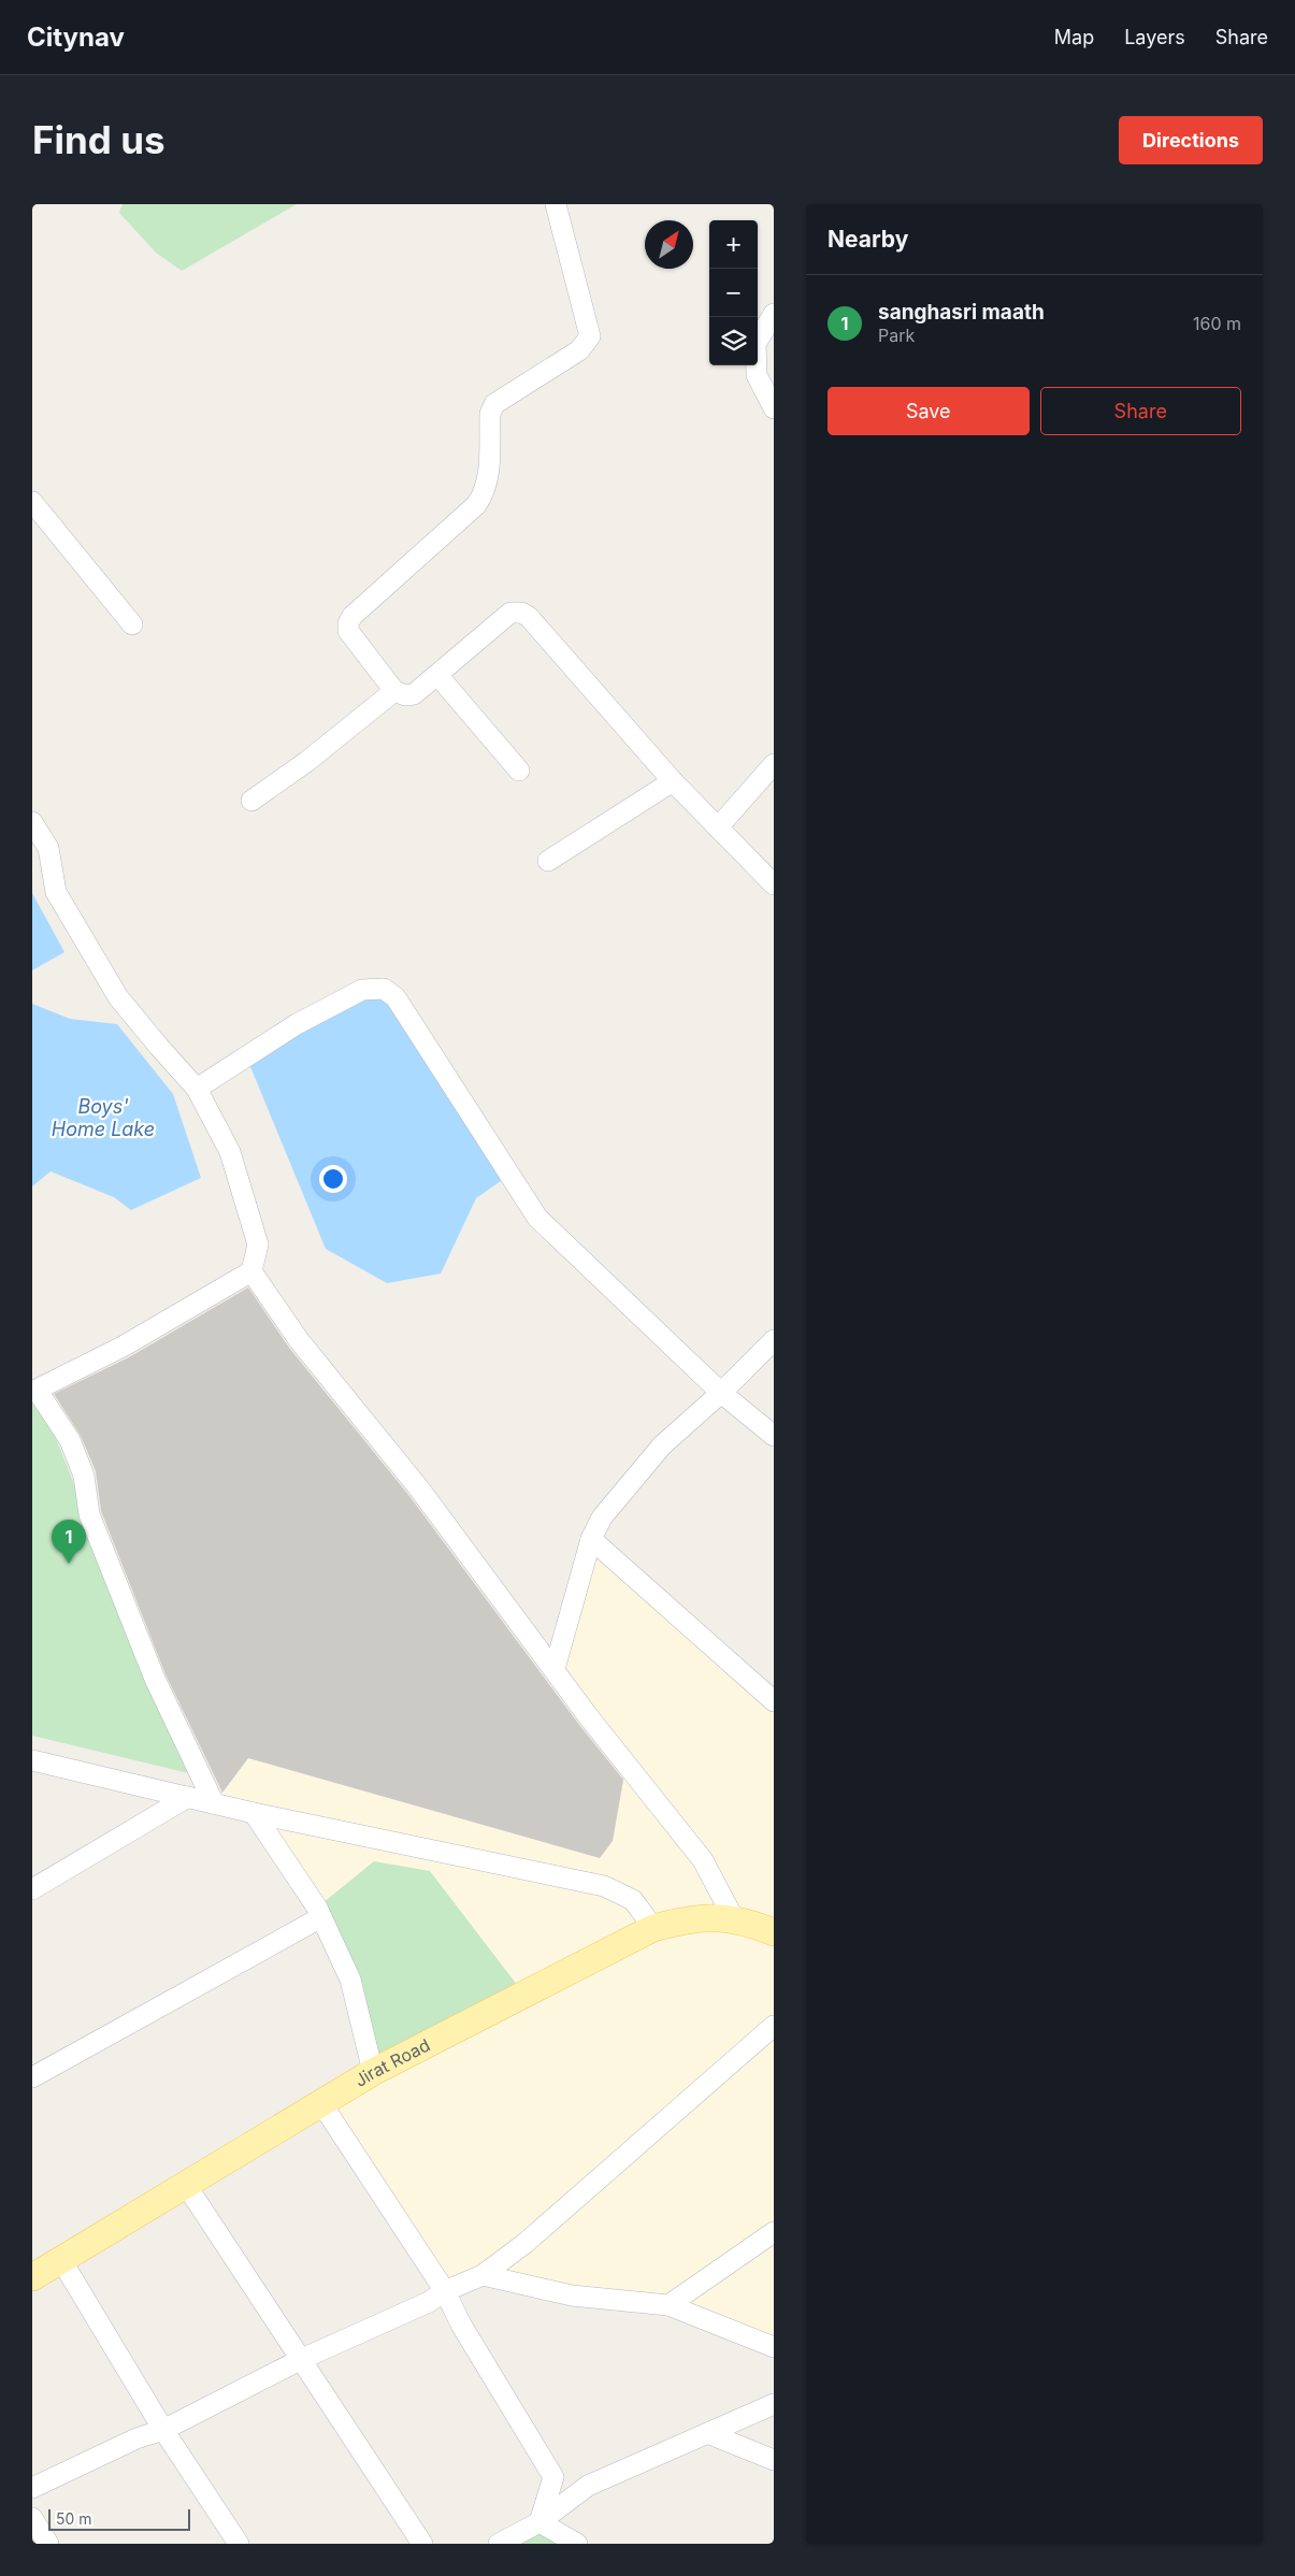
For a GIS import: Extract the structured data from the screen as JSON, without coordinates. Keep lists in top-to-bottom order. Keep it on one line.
{"streets":{"main road":["Jirat Road"]},"water":["Boys' Home Lake"],"scale_bar":"50 m","north":"top right","page":{"header":"Citynav","nav":["Map","Layers","Share"],"buttons":["Directions",["Save","Share"]],"title":"Find us","heading":"Nearby","map_buttons":["+","−"],"list":[{"mark":"1","name":"sanghasri maath","note":"Park","value":"160 m"}],"pins":"1","scale":"50 m"}}
